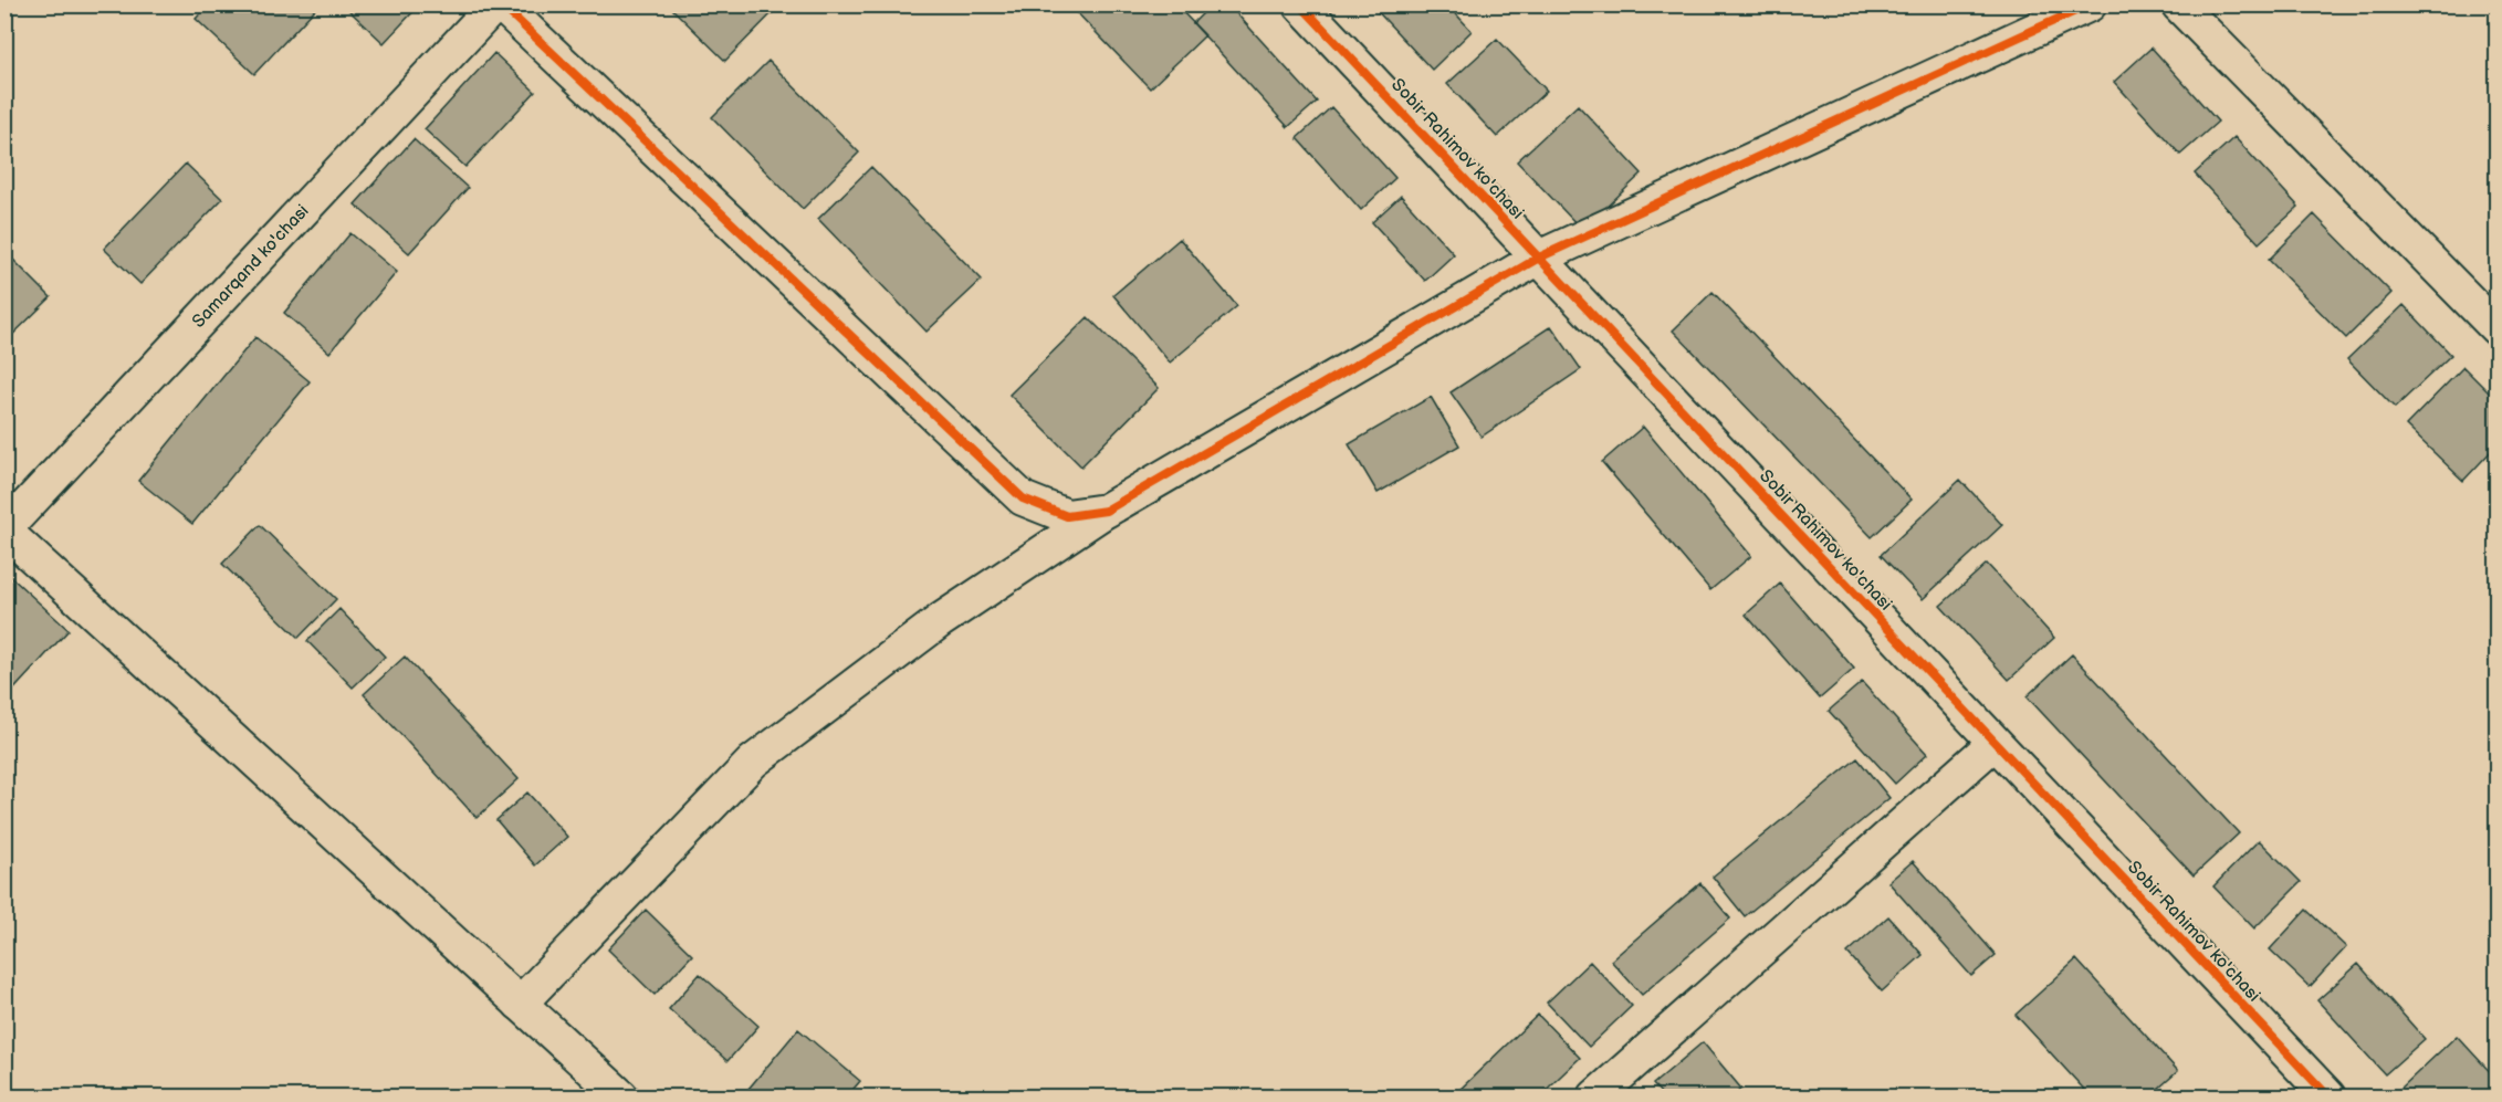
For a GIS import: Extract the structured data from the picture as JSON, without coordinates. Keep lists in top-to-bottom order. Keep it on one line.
{"streets":{"street":["Sobir Rahimov ko'chasi","Samarqand ko'chasi"]}}
